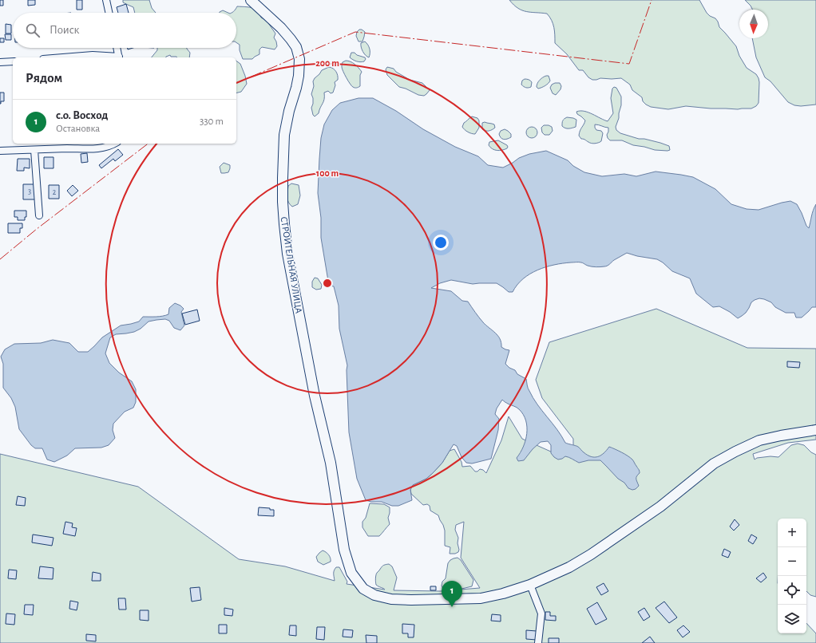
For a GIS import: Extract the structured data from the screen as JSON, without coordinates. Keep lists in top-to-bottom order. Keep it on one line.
{"streets":{"street":["СТРОИТЕЛЬНАЯ УЛИЦА"]},"house_numbers":["3","2"],"north":"bottom","page":{"search":"Поиск","heading":"Рядом","list":[{"mark":"1","name":"с.о. Восход","note":"Остановка","value":"330 m"}],"map_buttons":["+","−"],"pins":"1"},"rings":["200 m","100 m"]}
